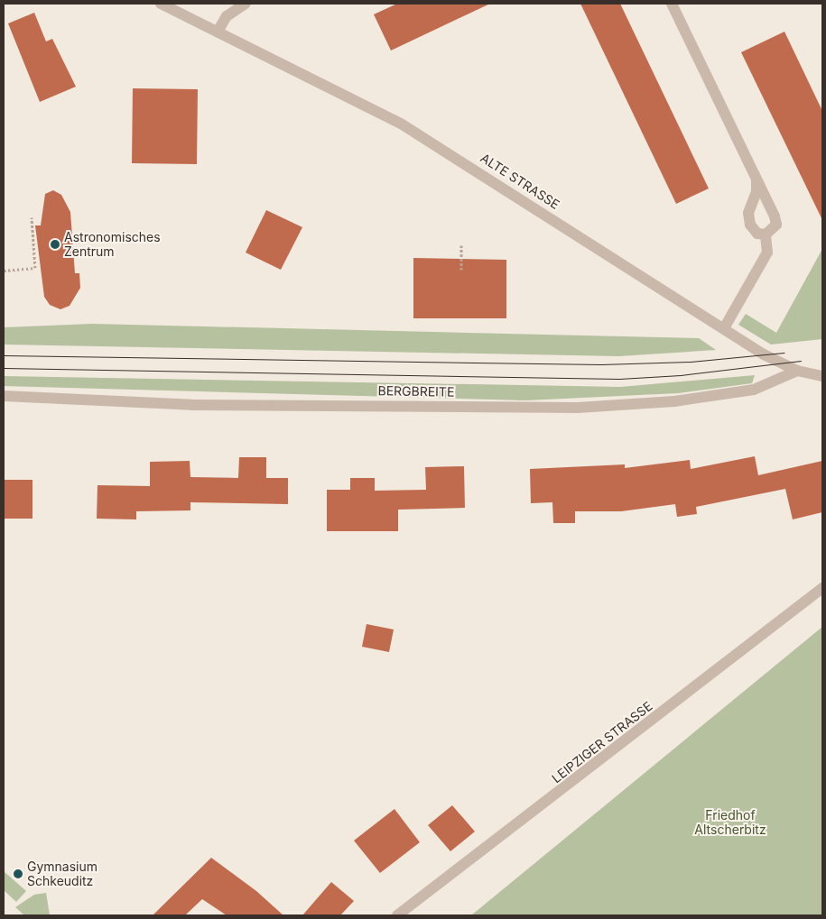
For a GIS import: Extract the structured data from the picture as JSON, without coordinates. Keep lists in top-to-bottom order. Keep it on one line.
{"streets":{"street":["ALTE STRASSE","BERGBREITE","LEIPZIGER STRASSE"]},"crossings":[["ALTE STRASSE","BERGBREITE"]],"parks":["Friedhof Altscherbitz"],"places":["Astronomisches Zentrum","Gymnasium Schkeuditz"]}
